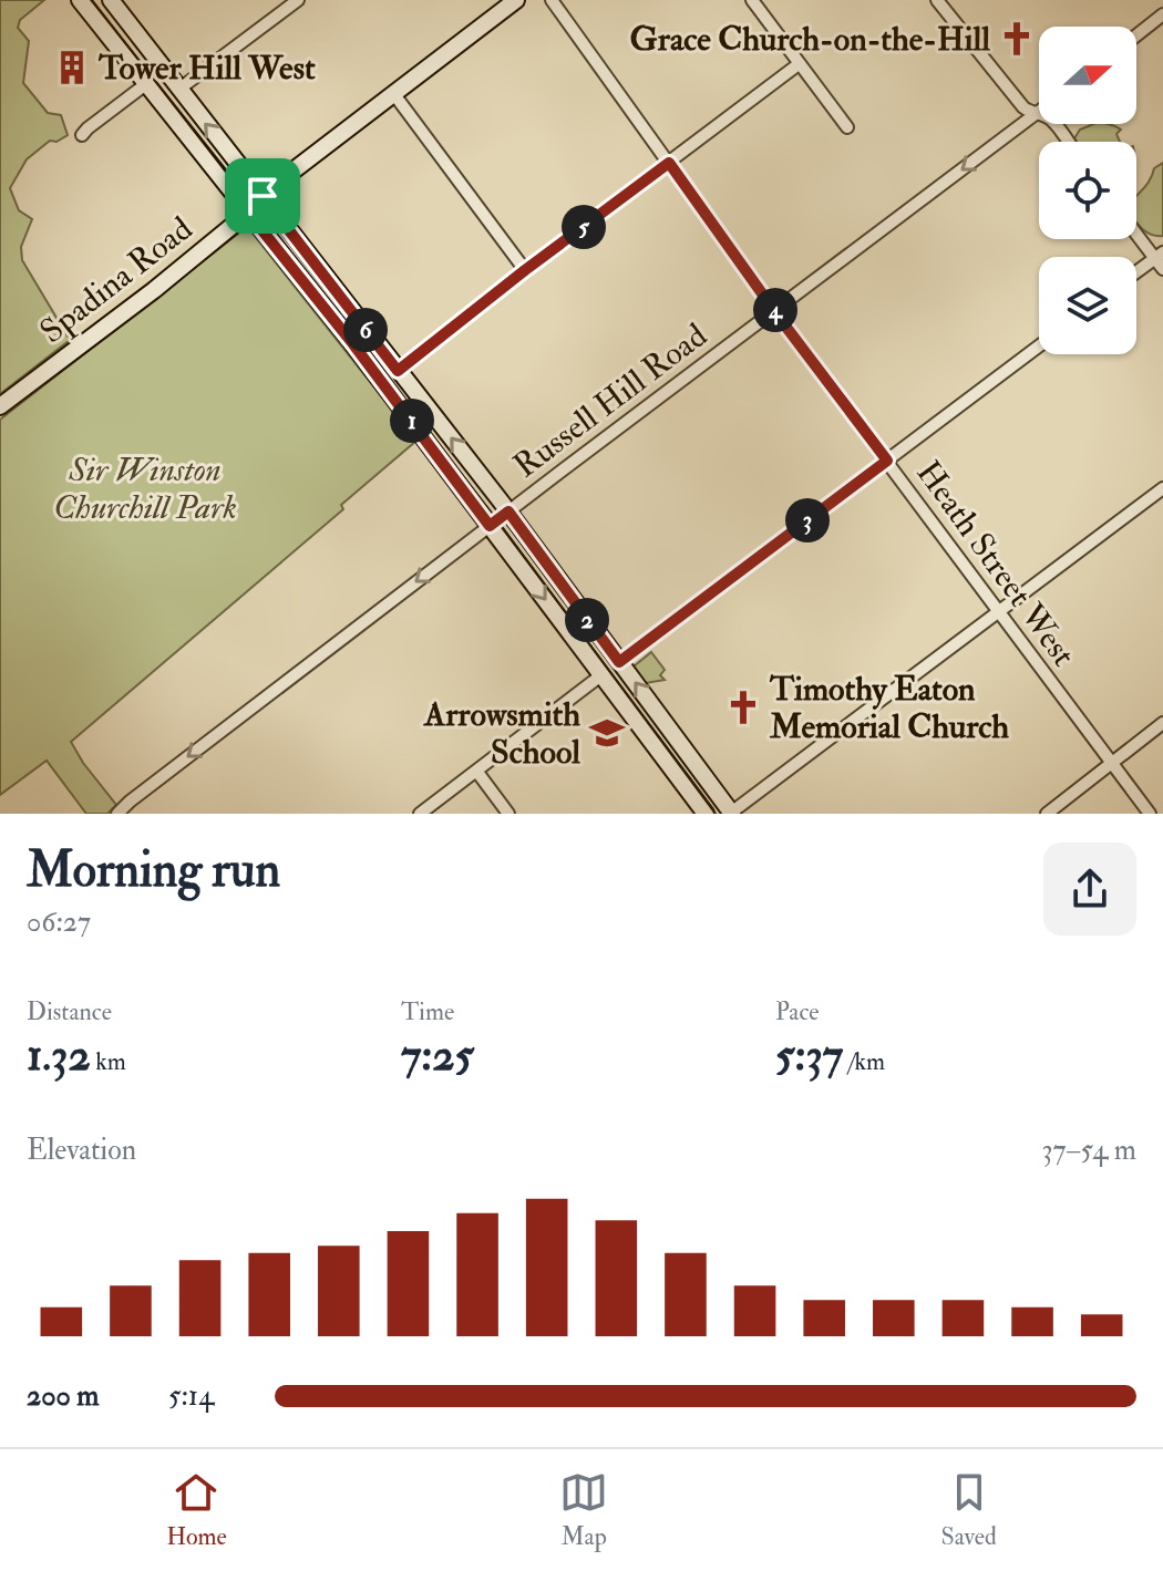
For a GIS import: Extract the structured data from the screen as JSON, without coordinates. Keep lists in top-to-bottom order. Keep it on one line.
{"streets":{"main road":["Spadina Road"],"street":["Russell Hill Road","Heath Street West"]},"crossings":[["Russell Hill Road","Heath Street West"]],"one_way":["Russell Hill Road"],"parks":["Sir Winston Churchill Park"],"places":{"church":["Grace Church-on-the-Hill","Timothy Eaton Memorial Church"],"building":["Tower Hill West"],"school or university":["Arrowsmith School"]},"north":"right","page":{"pins":["5","4","6","1","3","2"],"heading":["Morning run","06:27"],"stats":[["Distance","1.32 km"],["Time","7:25"],["Pace","5:37 /km"]],"chart":["Elevation","37–54 m"],"list":[{"name":"200 m","note":"5:14"}],"tabs":["Home","Map","Saved"]}}
